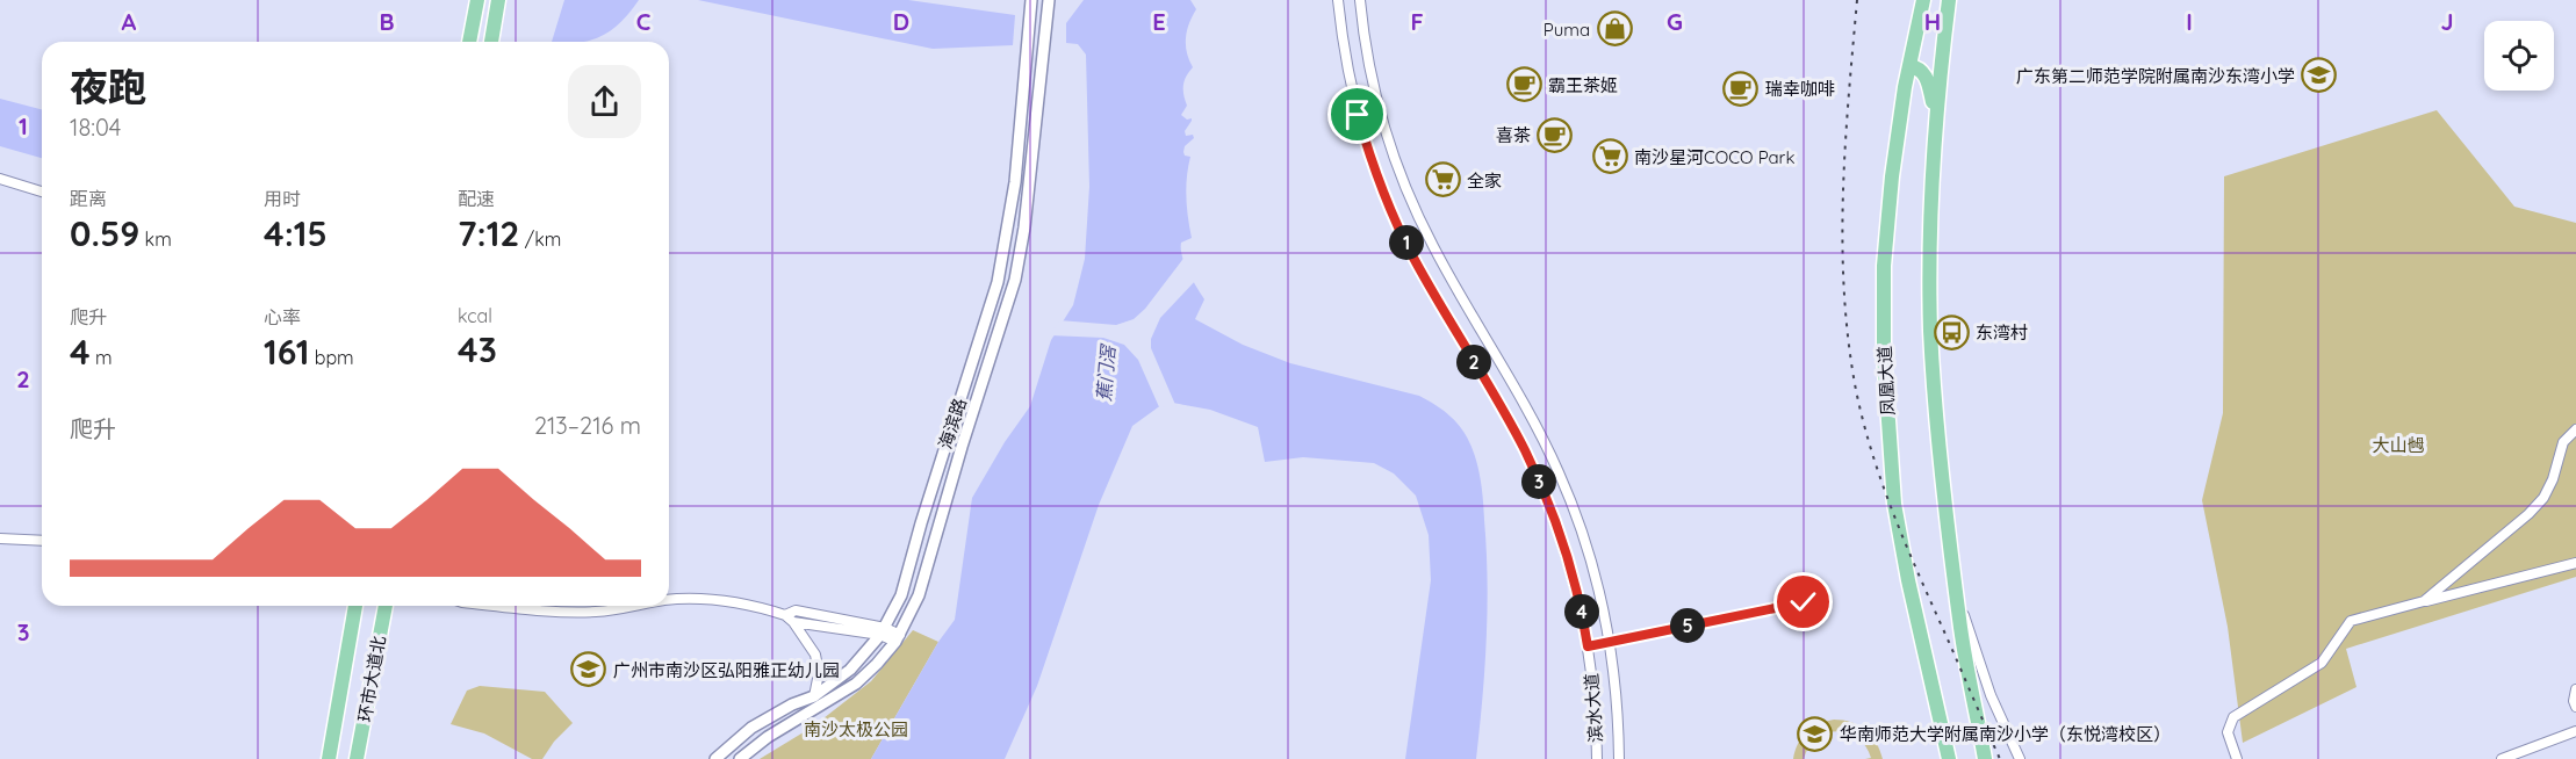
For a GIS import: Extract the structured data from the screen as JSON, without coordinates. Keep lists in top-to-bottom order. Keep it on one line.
{"streets":{"main road":["凤凰大道","环市大道北"],"street":["海滨路","滨水大道"]},"water":["蕉门滘"],"parks":["大山乸","南沙太极公园"],"places":{"shop":["Puma"],"school or university":["广东第二师范学院附属南沙东湾小学","广州市南沙区弘阳雅正幼儿园","华南师范大学附属南沙小学（东悦湾校区）"],"cafe":["霸王茶姬","瑞幸咖啡","喜茶"],"supermarket":["南沙星河COCO Park","全家"],"bus stop":["东湾村"]},"page":{"heading":["夜跑","18:04"],"stats":[["距离","0.59 km"],["用时","4:15"],["配速","7:12 /km"],["爬升","4 m"],["心率","161 bpm"],["kcal","43"]],"pins":["1","2","3","4","5"],"chart":["爬升","213–216 m"]},"grid":{"columns":["A","B","C","D","E","F","G","H","I","J"],"rows":["1","2","3"]}}
